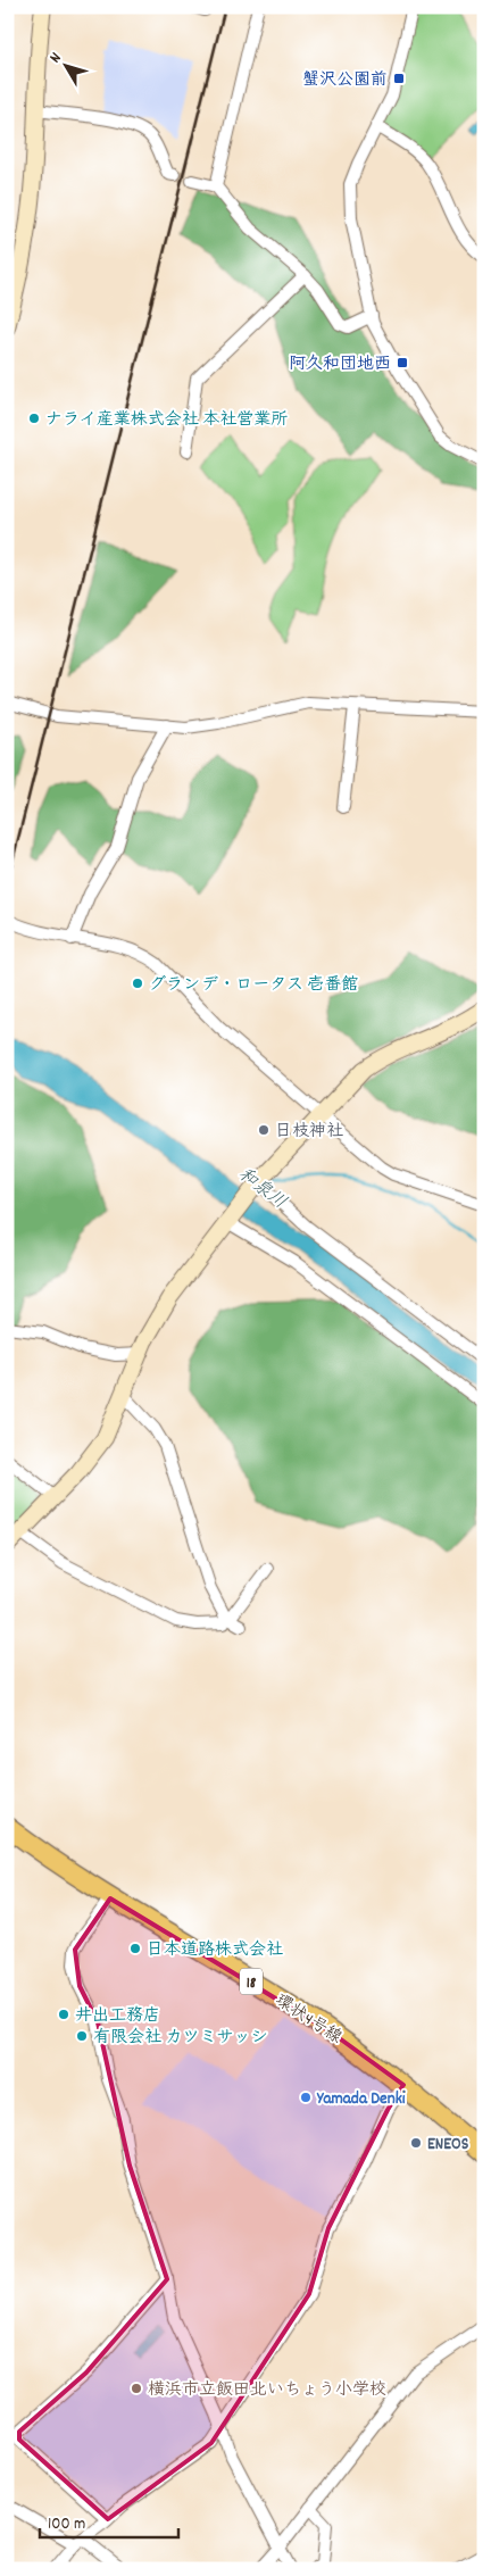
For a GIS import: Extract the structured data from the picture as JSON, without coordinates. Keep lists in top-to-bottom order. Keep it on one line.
{"streets":{"main road":["18","環状4号線"]},"water":["和泉川"],"places":{"transit":["蟹沢公園前","阿久和団地西"],"other":["ナライ産業株式会社 本社営業所","グランデ・ロータス 壱番館","日枝神社","日本道路株式会社","井出工務店","有限会社 カツミサッシ","Yamada Denki","ENEOS","横浜市立飯田北いちょう小学校"]},"scale_bar":"100 m","north":"top left"}
